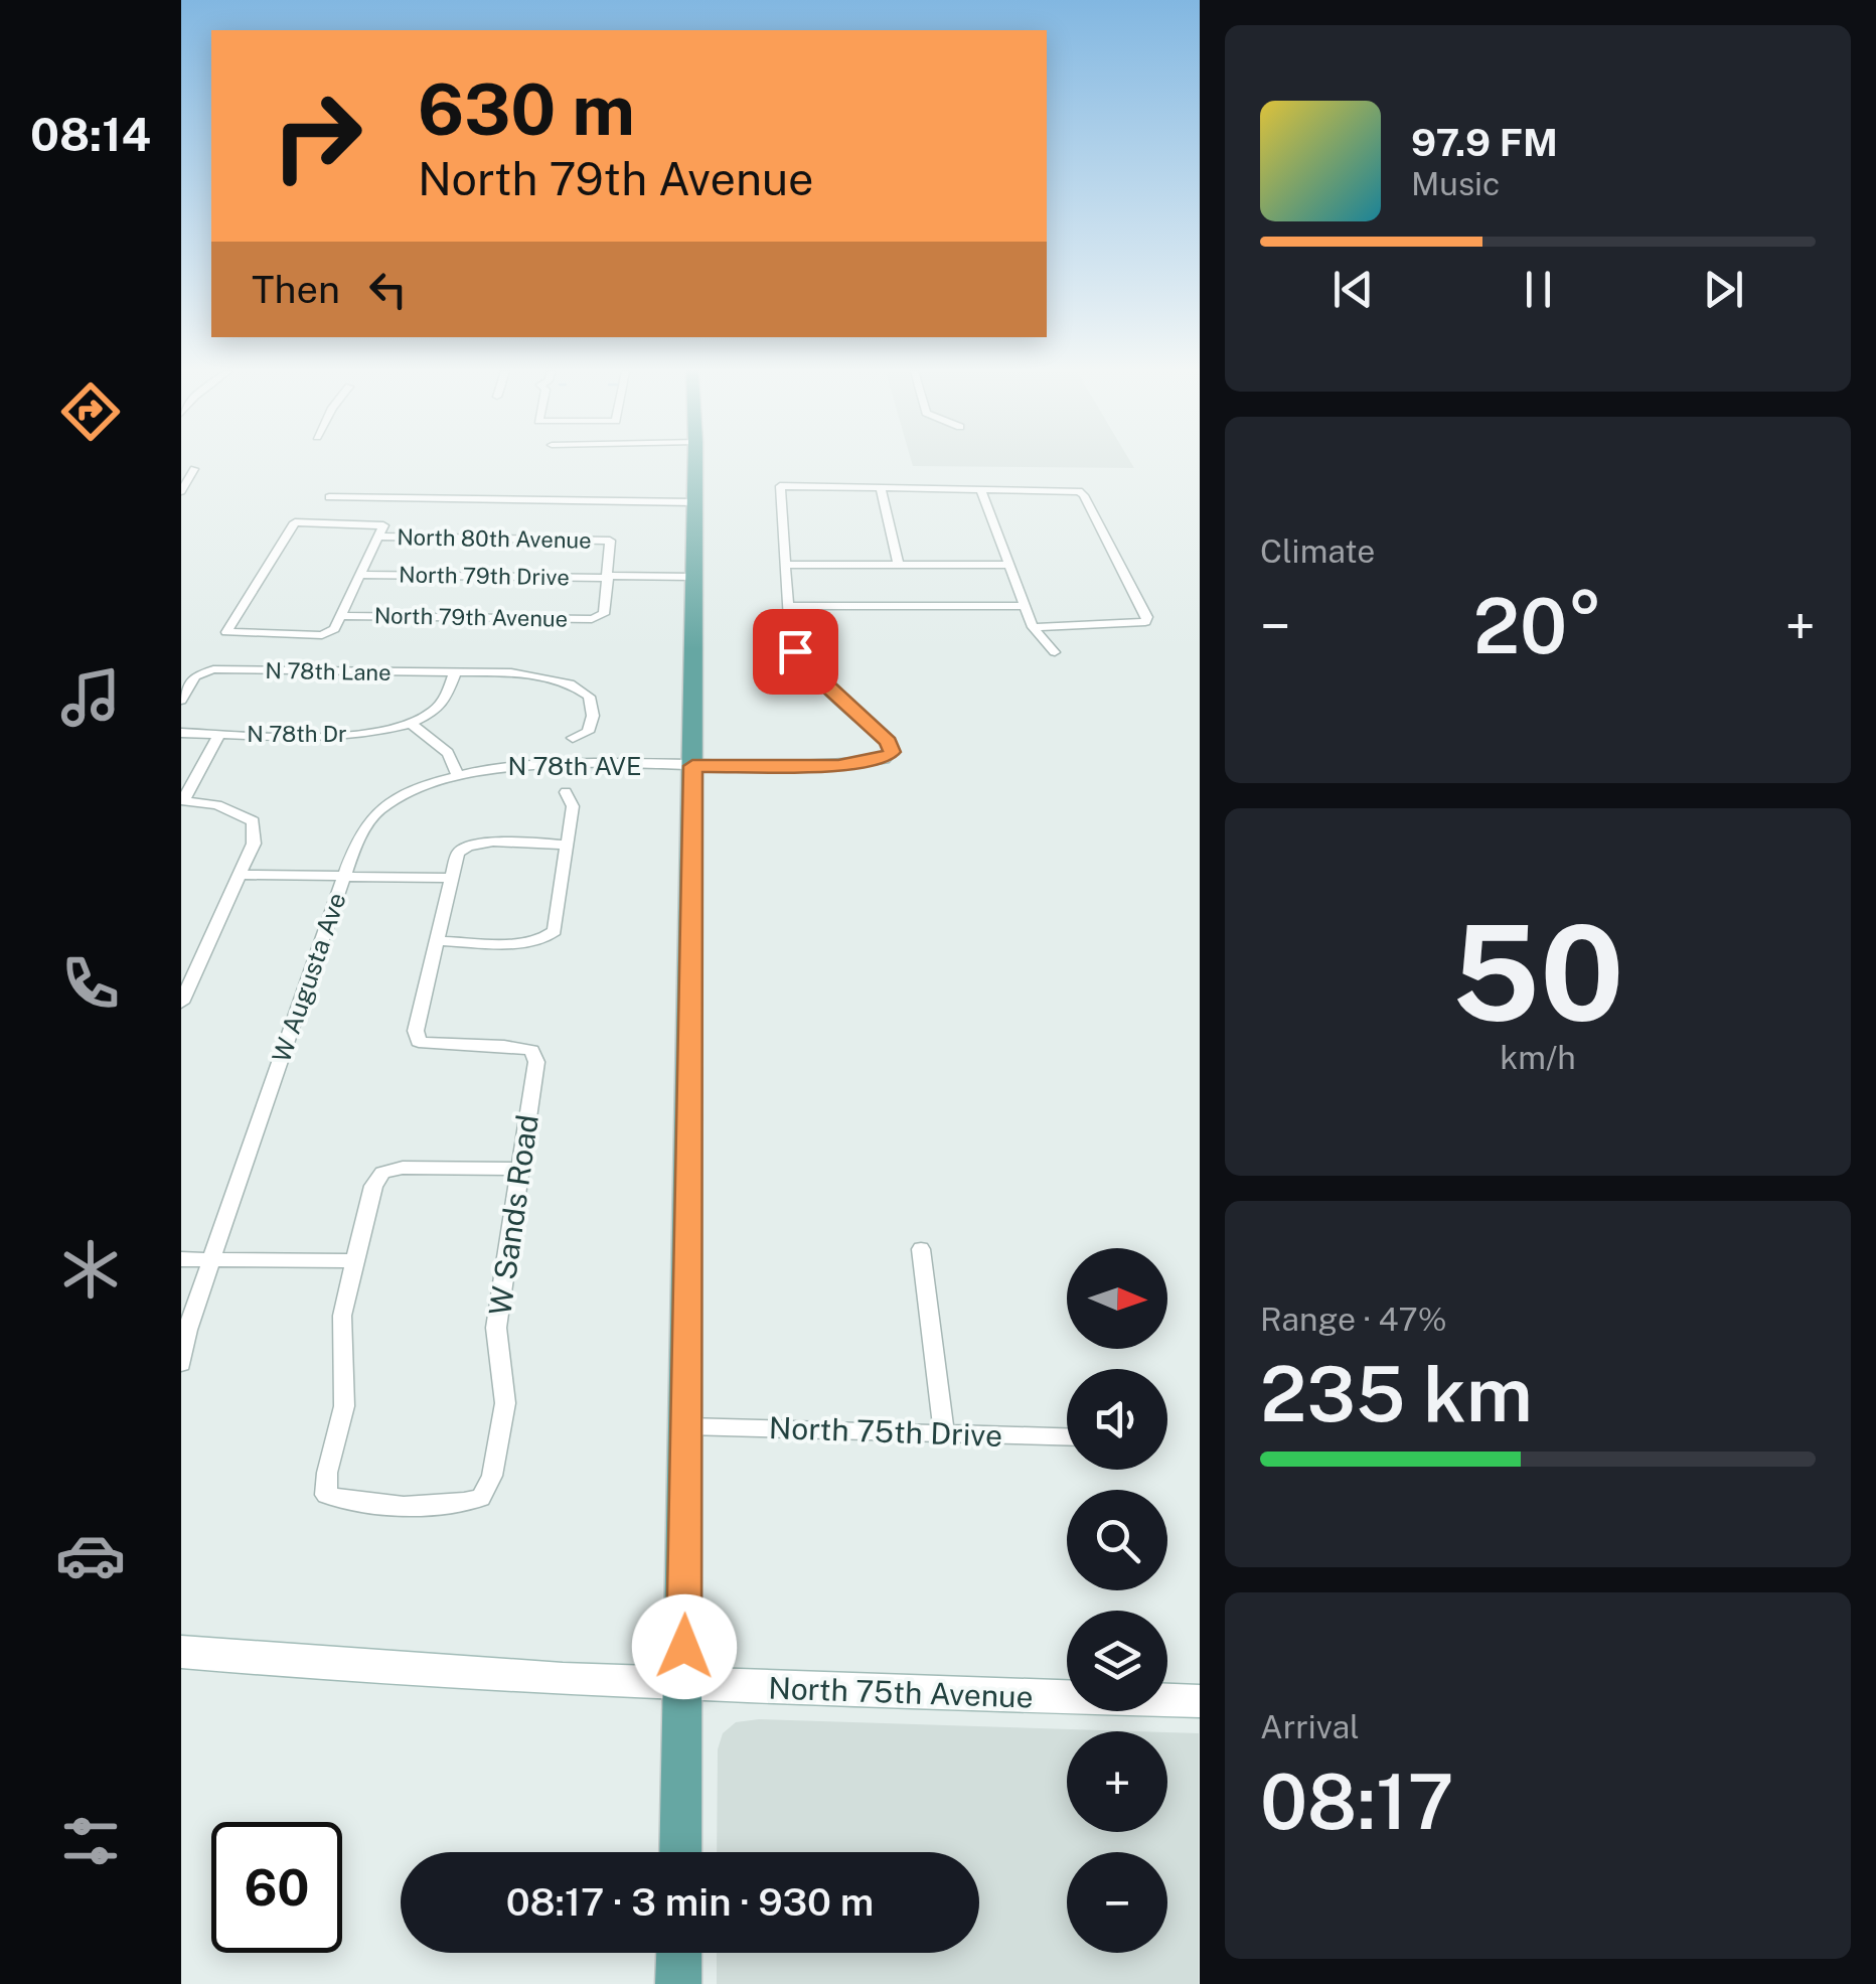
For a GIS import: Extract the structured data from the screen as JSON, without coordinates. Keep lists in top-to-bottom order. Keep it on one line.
{"streets":{"main road":["North 75th Avenue"],"street":["North 80th Avenue","North 79th Drive","North 79th Avenue","N 78th Lane","N 78th Dr","N 78th AVE","W Augusta Ave","W Sands Road","North 75th Drive"]},"crossings":[["North 80th Avenue","North 79th Drive"],["North 80th Avenue","North 79th Avenue"],["North 79th Drive","North 79th Avenue"],["N 78th AVE","W Augusta Ave"]],"north":"right","page":{"tabs":"08:14","turn":["630 m","North 79th Avenue"],"song":["97.9 FM","Music"],"then":"Then","tile":["Climate",["50","km/h"],["Range · 47%","235 km"],["Arrival","08:17"]],"heat":["−","20°","+"],"map_buttons":["+","−"],"limit":"60","trip":"08:17 · 3 min · 930 m"}}
